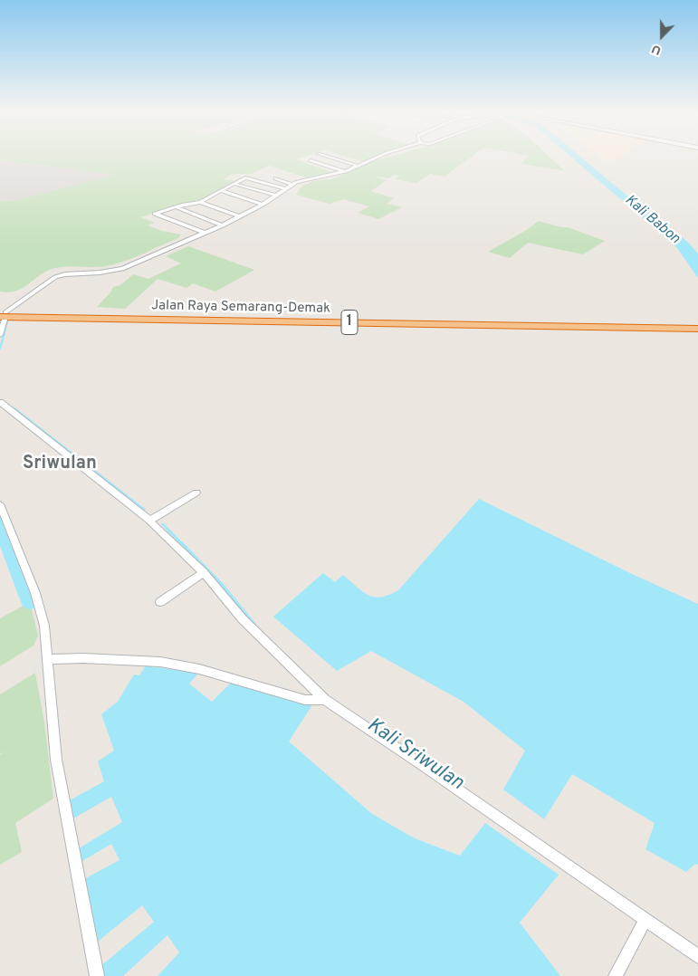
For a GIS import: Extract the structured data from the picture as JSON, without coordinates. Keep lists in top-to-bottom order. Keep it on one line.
{"streets":{"highway":["Jalan Raya Semarang-Demak","1"]},"districts":["Sriwulan"],"water":["Kali Babon","Kali Sriwulan"],"north":"bottom"}
